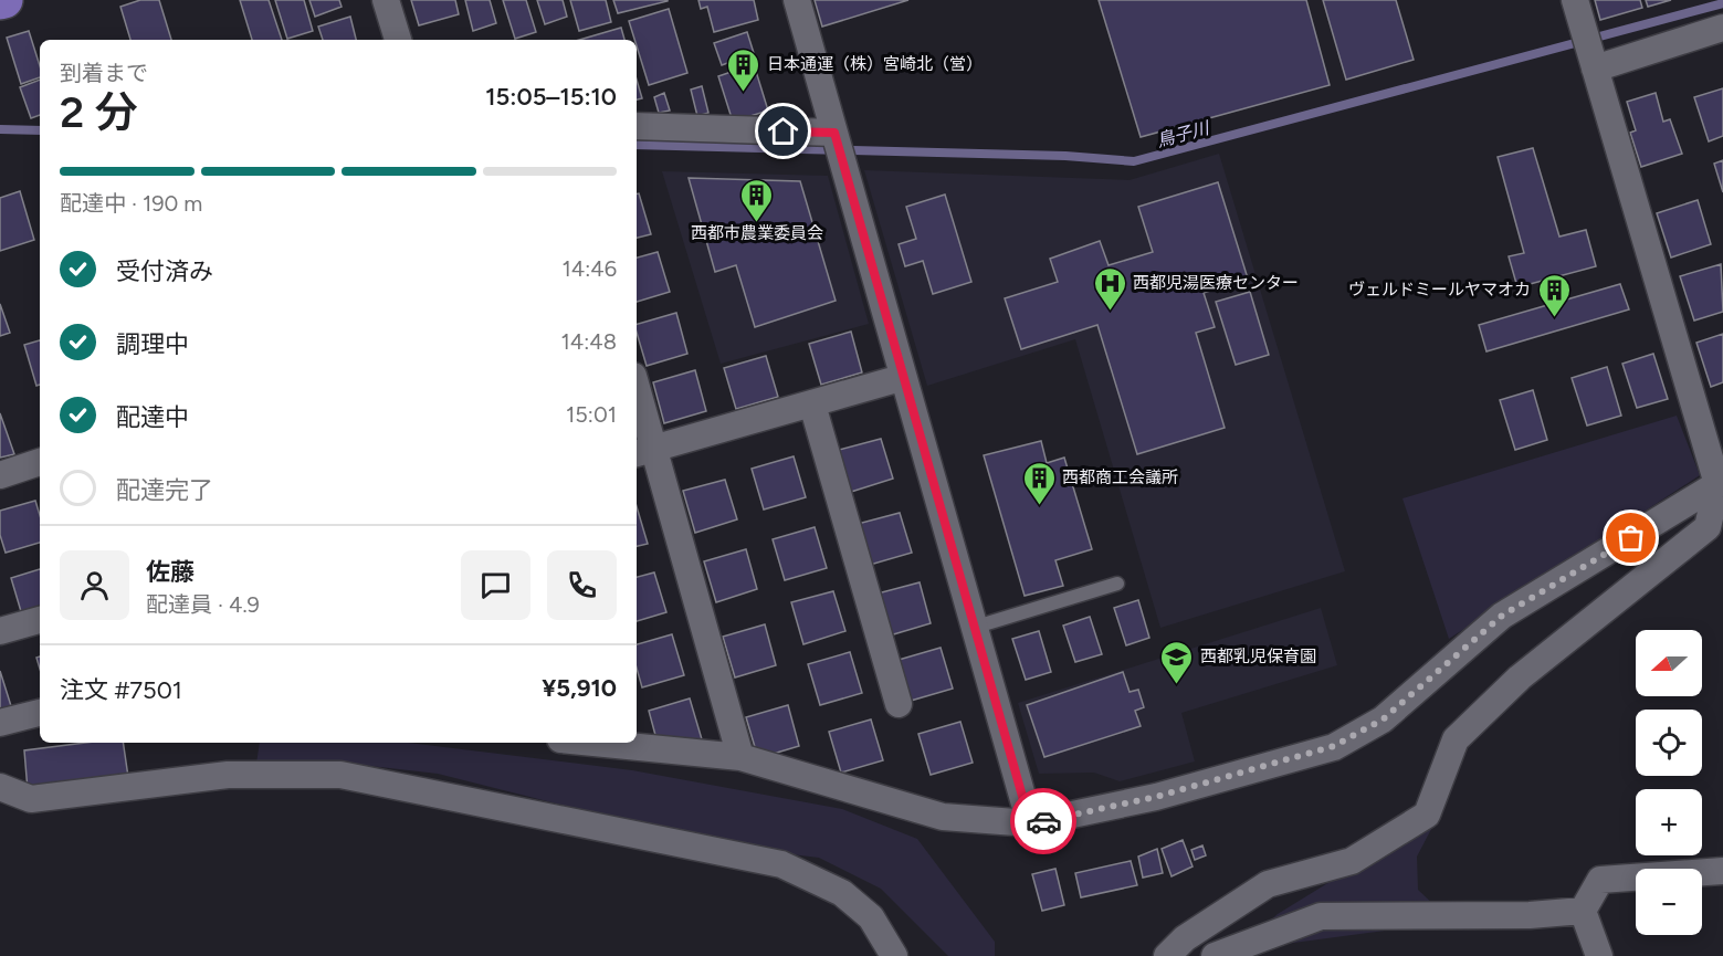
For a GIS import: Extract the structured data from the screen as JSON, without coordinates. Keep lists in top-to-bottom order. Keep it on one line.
{"water":["鳥子川"],"places":{"building":["日本通運（株）宮崎北（営）","西都市農業委員会","ヴェルドミールヤマオカ","西都商工会議所"],"hospital":["西都児湯医療センター"],"school or university":["西都乳児保育園"]},"north":"left","page":{"heading":["2 分","到着まで","15:05–15:10"],"panel":["佐藤","配達員 · 4.9","注文 #7501","¥5,910"],"bar":"配達中 · 190 m","list":[["受付済み","14:46"],["調理中","14:48"],["配達中","15:01"],"配達完了"],"map_buttons":["+","−"]}}
